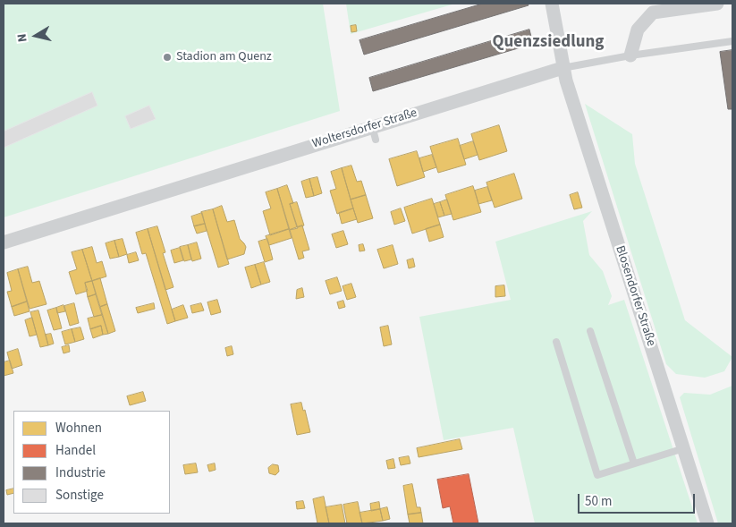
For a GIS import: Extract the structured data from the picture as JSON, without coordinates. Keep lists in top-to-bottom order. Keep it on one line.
{"streets":{"street":["Woltersdorfer Straße","Blosendorfer Straße"]},"crossings":[["Woltersdorfer Straße","Blosendorfer Straße"]],"districts":["Quenzsiedlung"],"places":["Stadion am Quenz"],"legend":["Wohnen","Handel","Industrie","Sonstige"],"scale_bar":"50 m","north":"left"}
